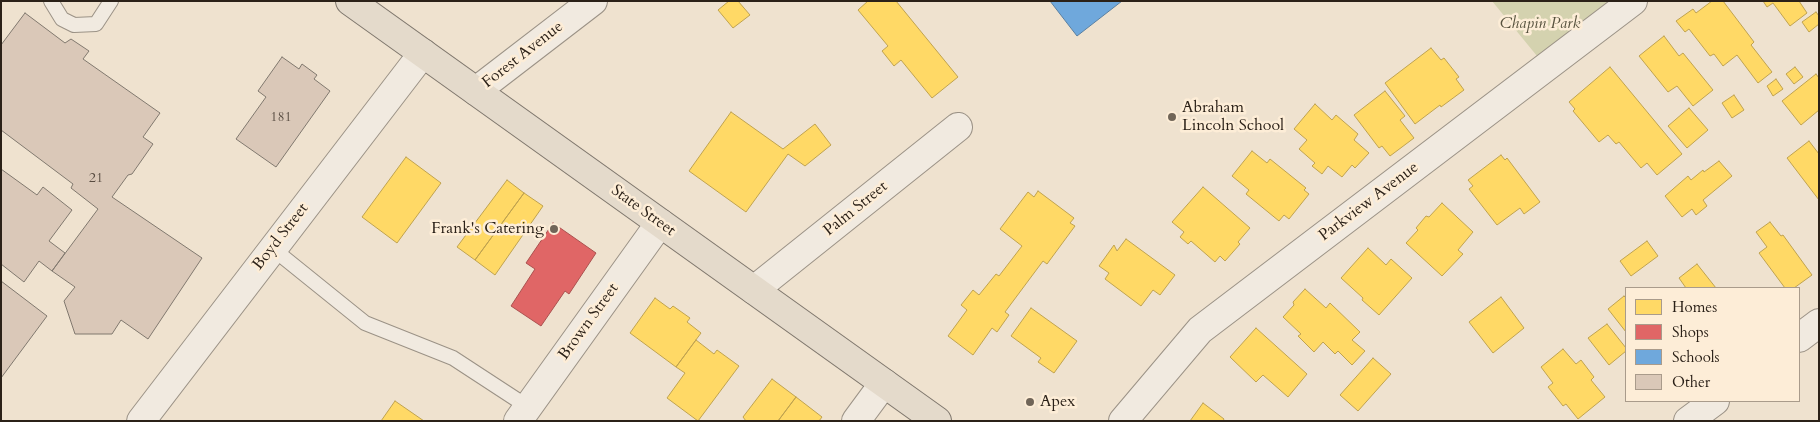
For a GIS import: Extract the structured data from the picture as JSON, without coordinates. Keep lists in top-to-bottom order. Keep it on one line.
{"streets":{"main road":["State Street"],"street":["Forest Avenue","Parkview Avenue","Palm Street","Boyd Street","Brown Street"]},"crossings":[["Forest Avenue","State Street"],["Palm Street","State Street"],["State Street","Boyd Street"],["State Street","Brown Street"]],"parks":["Chapin Park"],"places":["Abraham Lincoln School","Frank's Catering","Apex"],"house_numbers":["181","21"],"legend":["Homes","Shops","Schools","Other"]}
